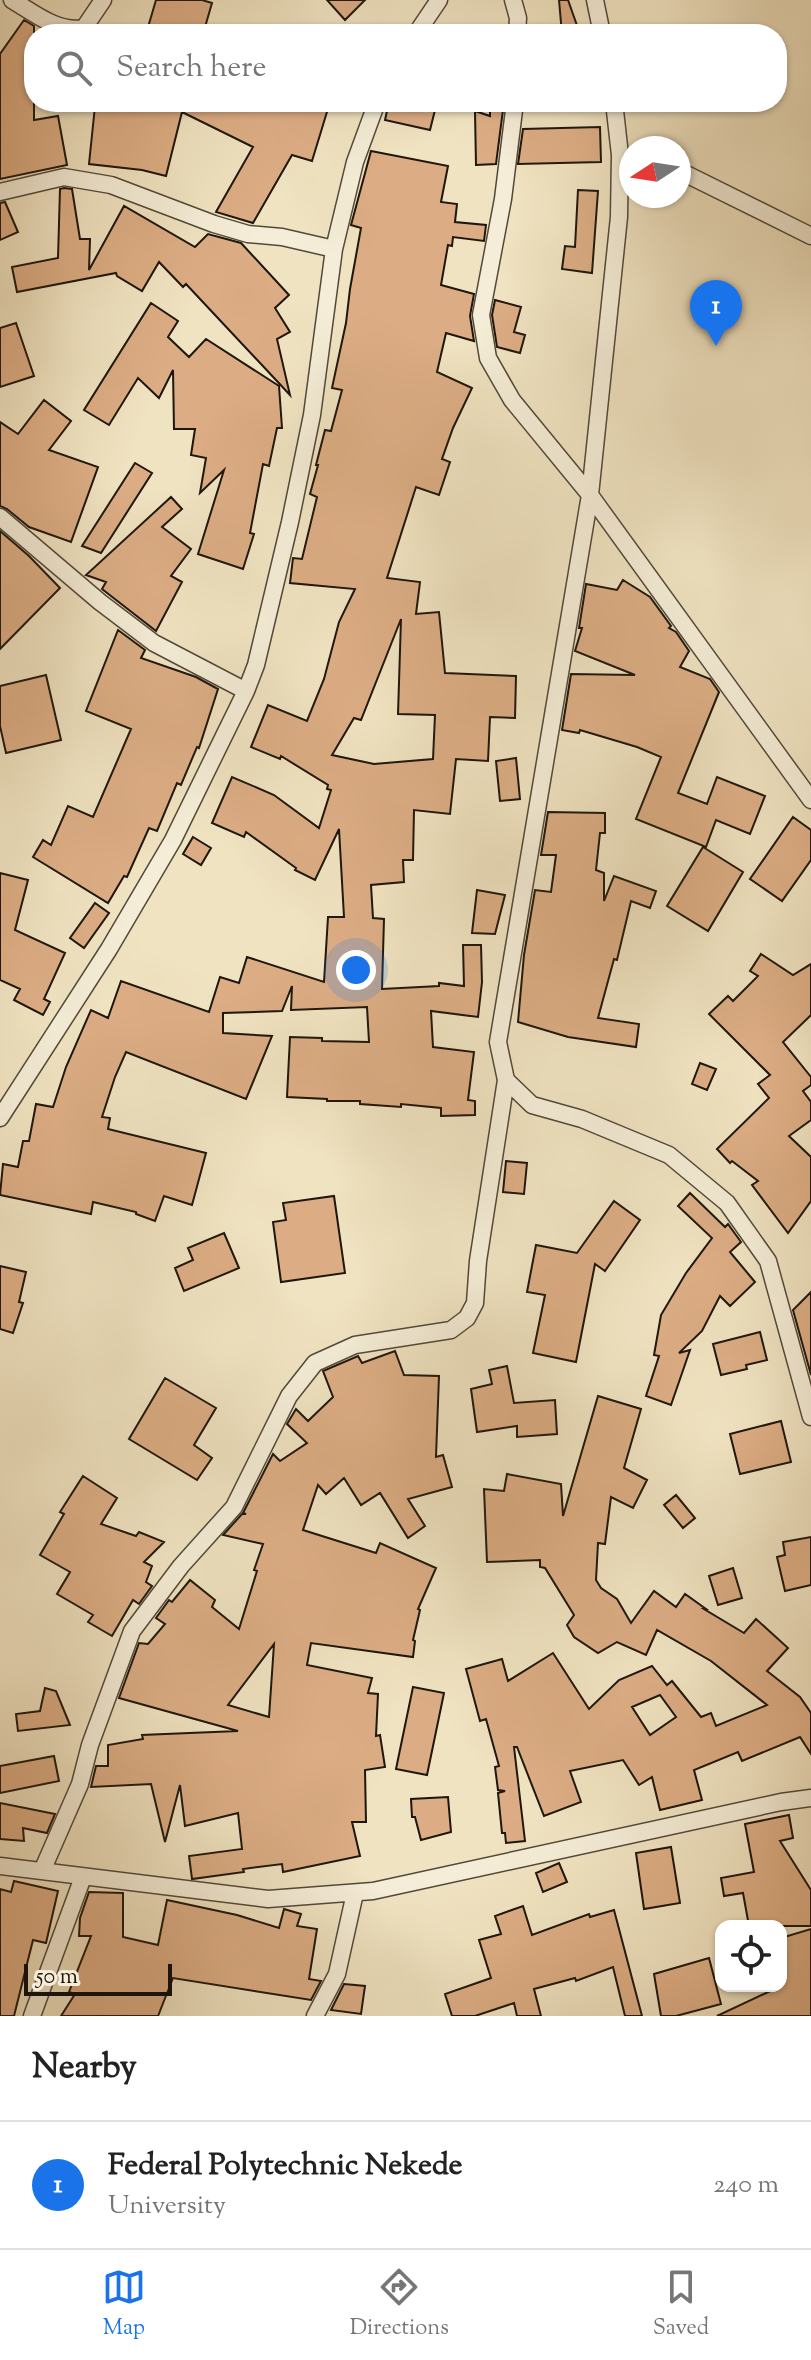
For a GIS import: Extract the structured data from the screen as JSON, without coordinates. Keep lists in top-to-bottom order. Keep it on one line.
{"scale_bar":"50 m","north":"left","page":{"search":"Search here","pins":"1","scale":"50 m","heading":"Nearby","list":[{"mark":"1","name":"Federal Polytechnic Nekede","note":"University","value":"240 m"}],"nav":["Map","Directions","Saved"]}}
